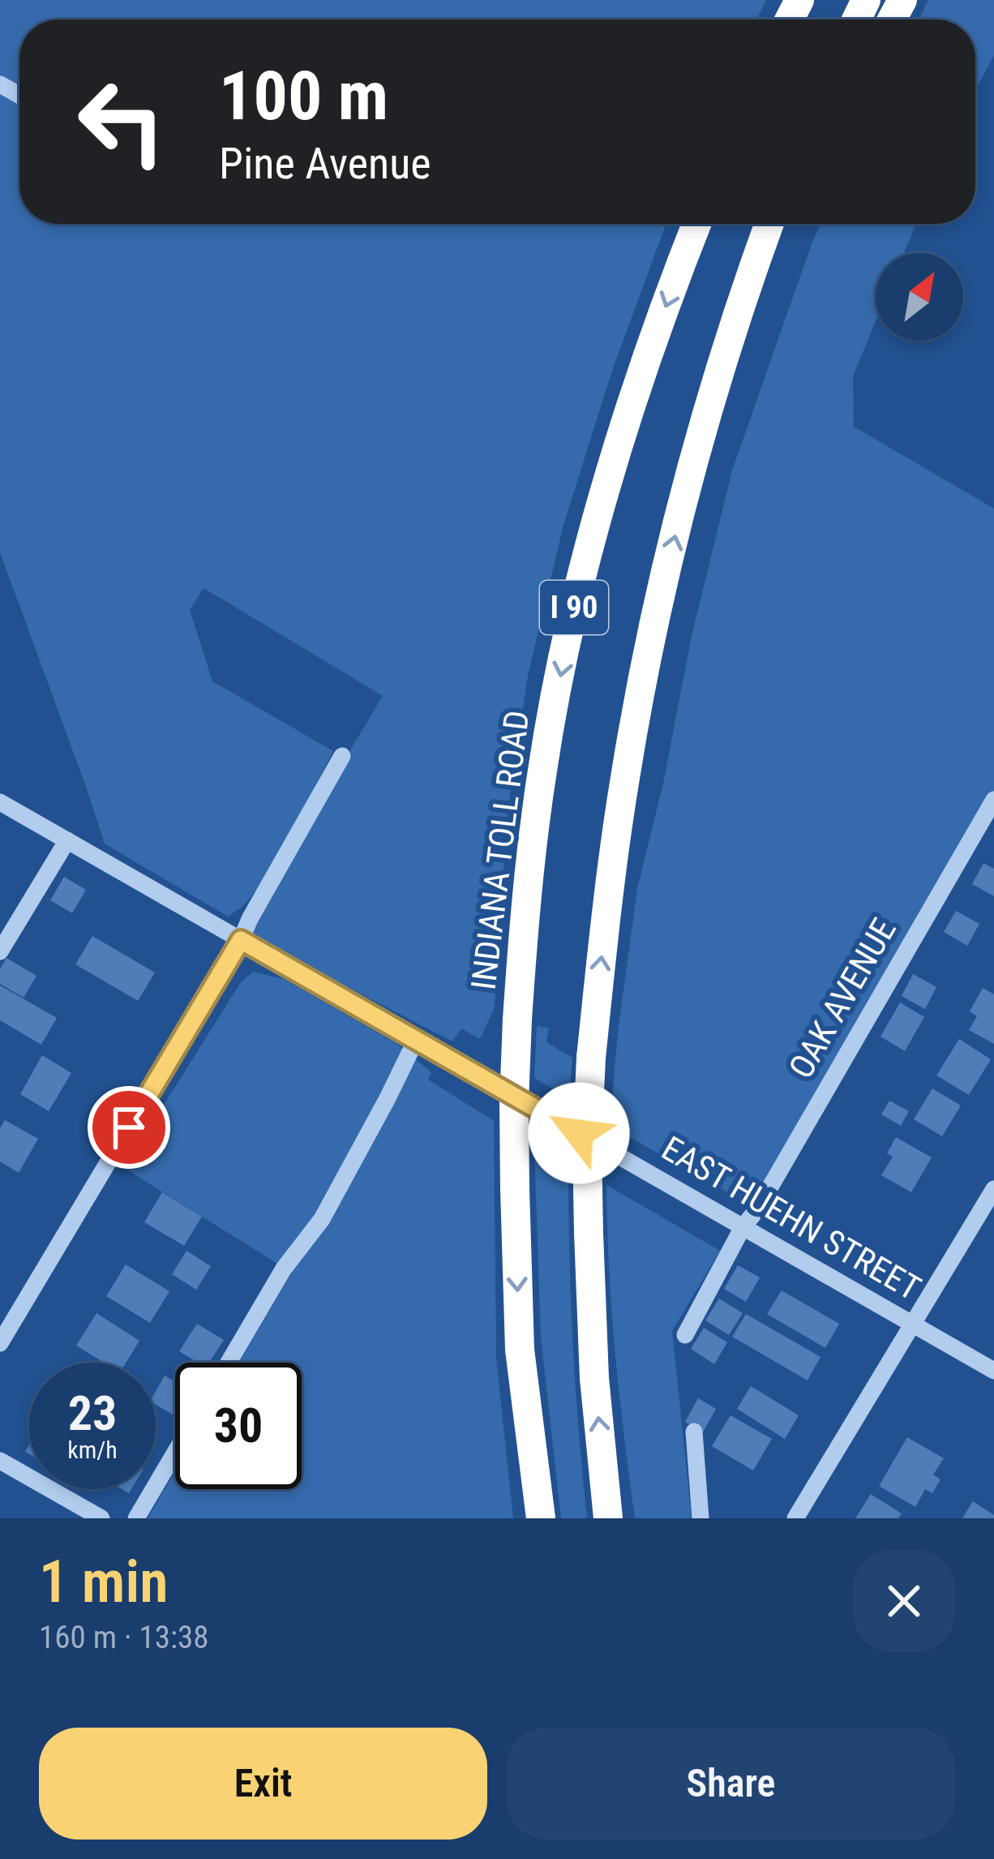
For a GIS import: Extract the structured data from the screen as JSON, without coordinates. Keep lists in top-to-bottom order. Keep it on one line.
{"streets":{"highway":["I 90","INDIANA TOLL ROAD"],"street":["OAK AVENUE","EAST HUEHN STREET"]},"crossings":[["OAK AVENUE","EAST HUEHN STREET"]],"north":"top right","page":{"turn":["100 m","Pine Avenue"],"speed":"23 km/h","limit":"30","heading":["1 min","160 m · 13:38"],"buttons":["Exit","Share"]}}
